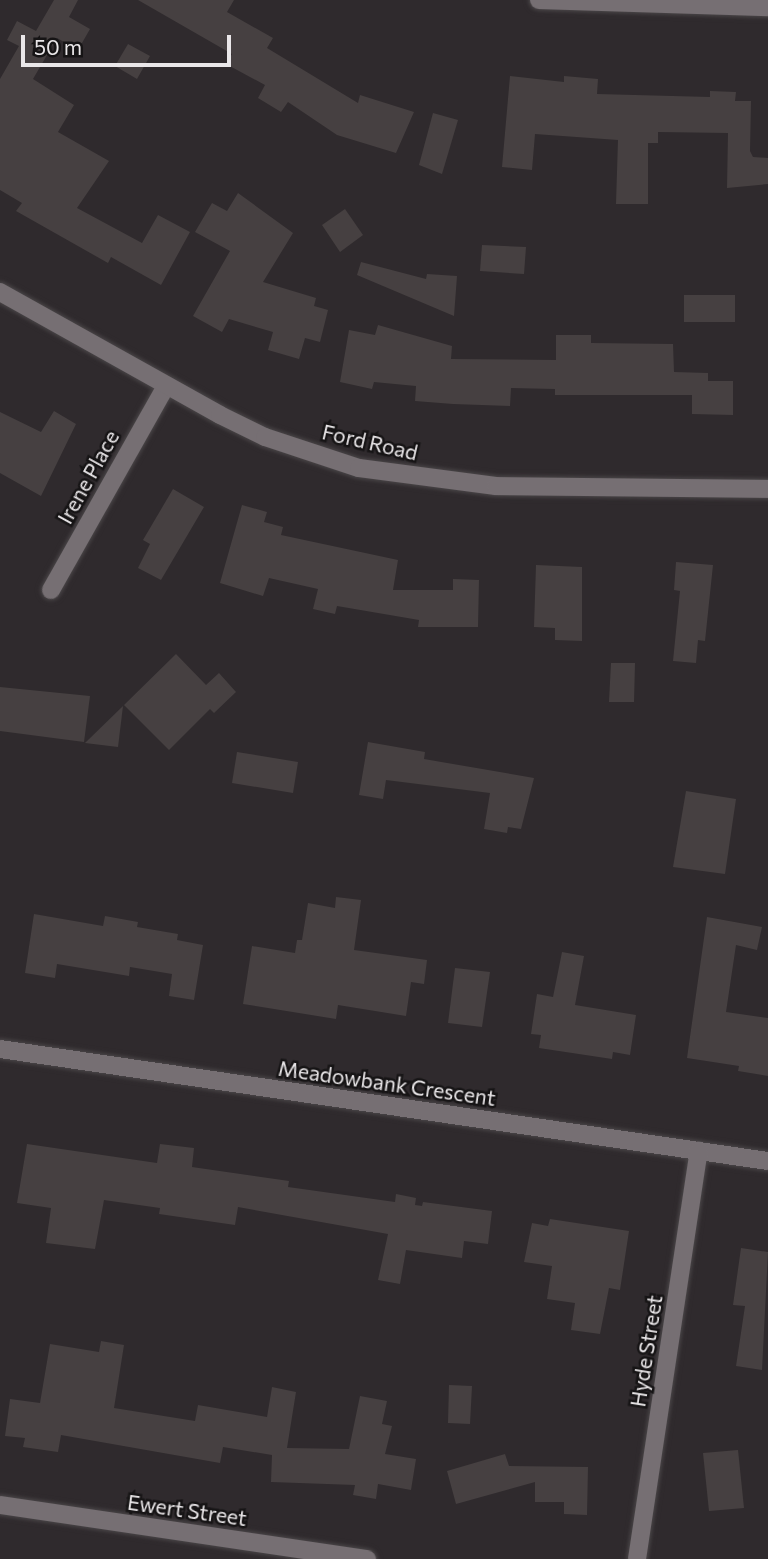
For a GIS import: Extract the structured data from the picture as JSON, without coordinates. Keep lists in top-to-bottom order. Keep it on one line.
{"streets":{"street":["Ford Road","Irene Place","Meadowbank Crescent","Hyde Street","Ewert Street"]},"crossings":[["Ford Road","Irene Place"],["Meadowbank Crescent","Hyde Street"]],"scale_bar":"50 m"}
